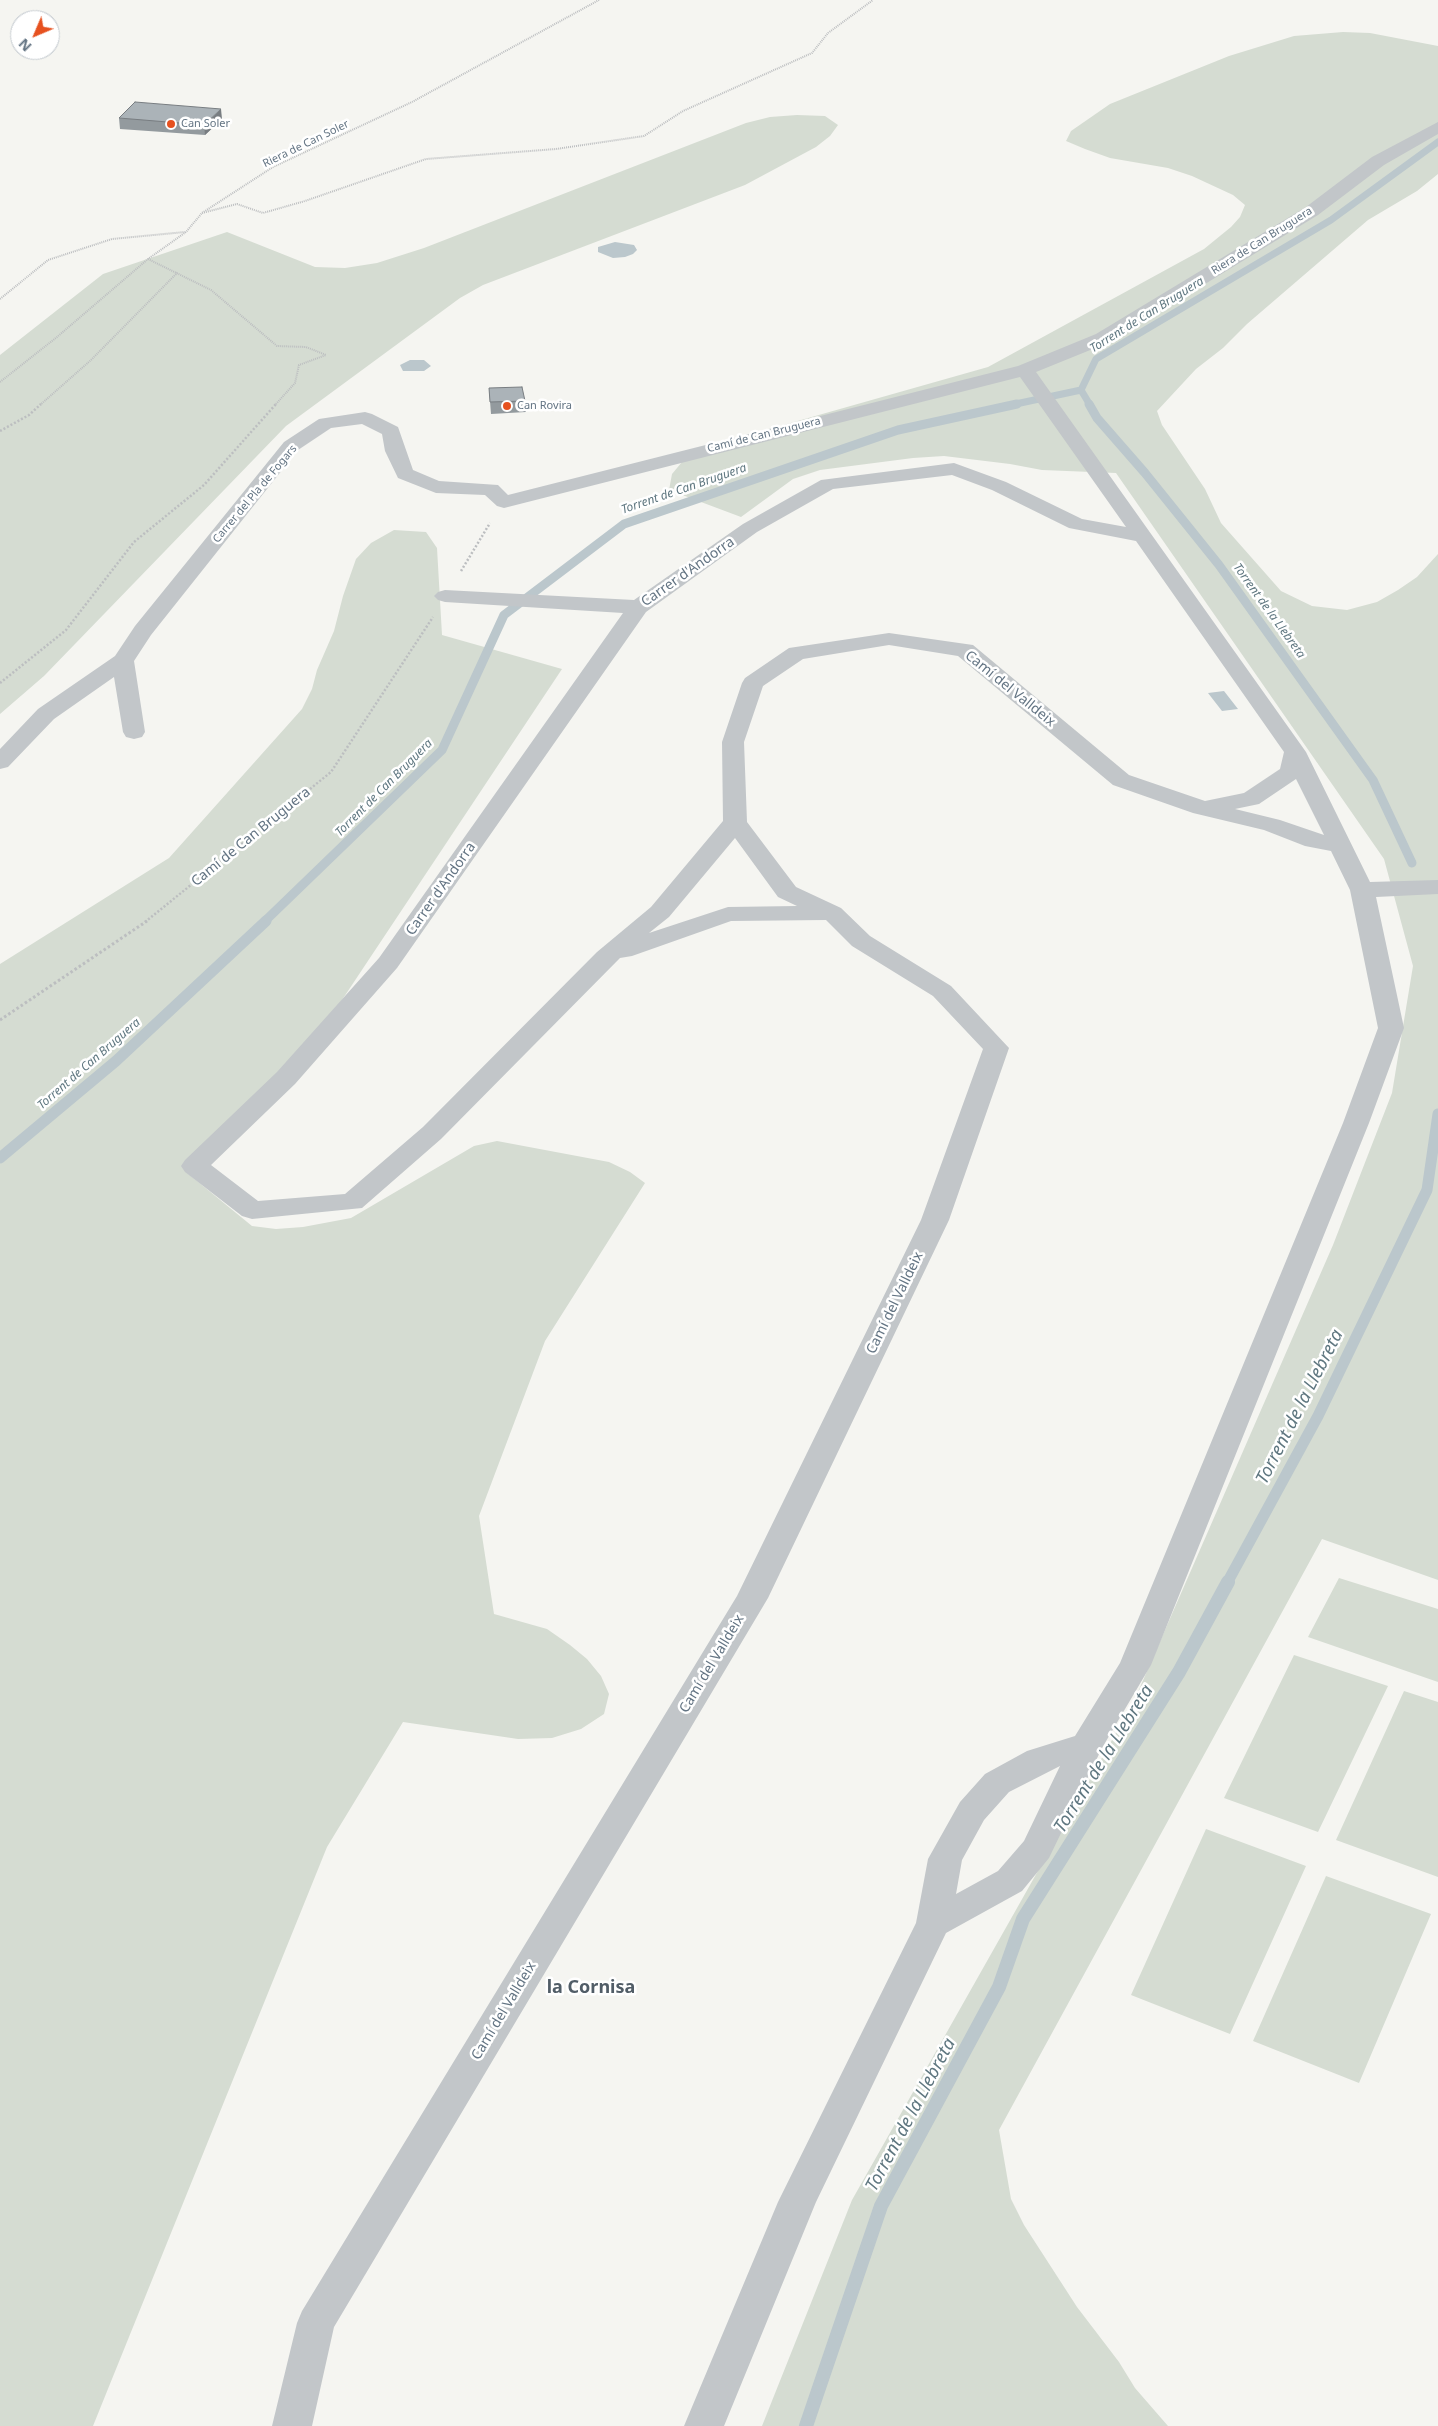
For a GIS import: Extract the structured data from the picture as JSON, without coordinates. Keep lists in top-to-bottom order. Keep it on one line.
{"streets":{"street":["Riera de Can Bruguera","Camí de Can Bruguera","Carrer del Pla de Fogars","Carrer d'Andorra","Camí del Valldeix"],"path":["Riera de Can Soler"]},"crossings":[["Riera de Can Bruguera","Camí de Can Bruguera"],["Camí de Can Bruguera","Carrer del Pla de Fogars"],["Carrer d'Andorra","Camí del Valldeix"]],"districts":["la Cornisa"],"water":["Torrent de Can Bruguera","Torrent de la Llebreta"],"places":["Can Soler","Can Rovira"],"north":"bottom left"}
